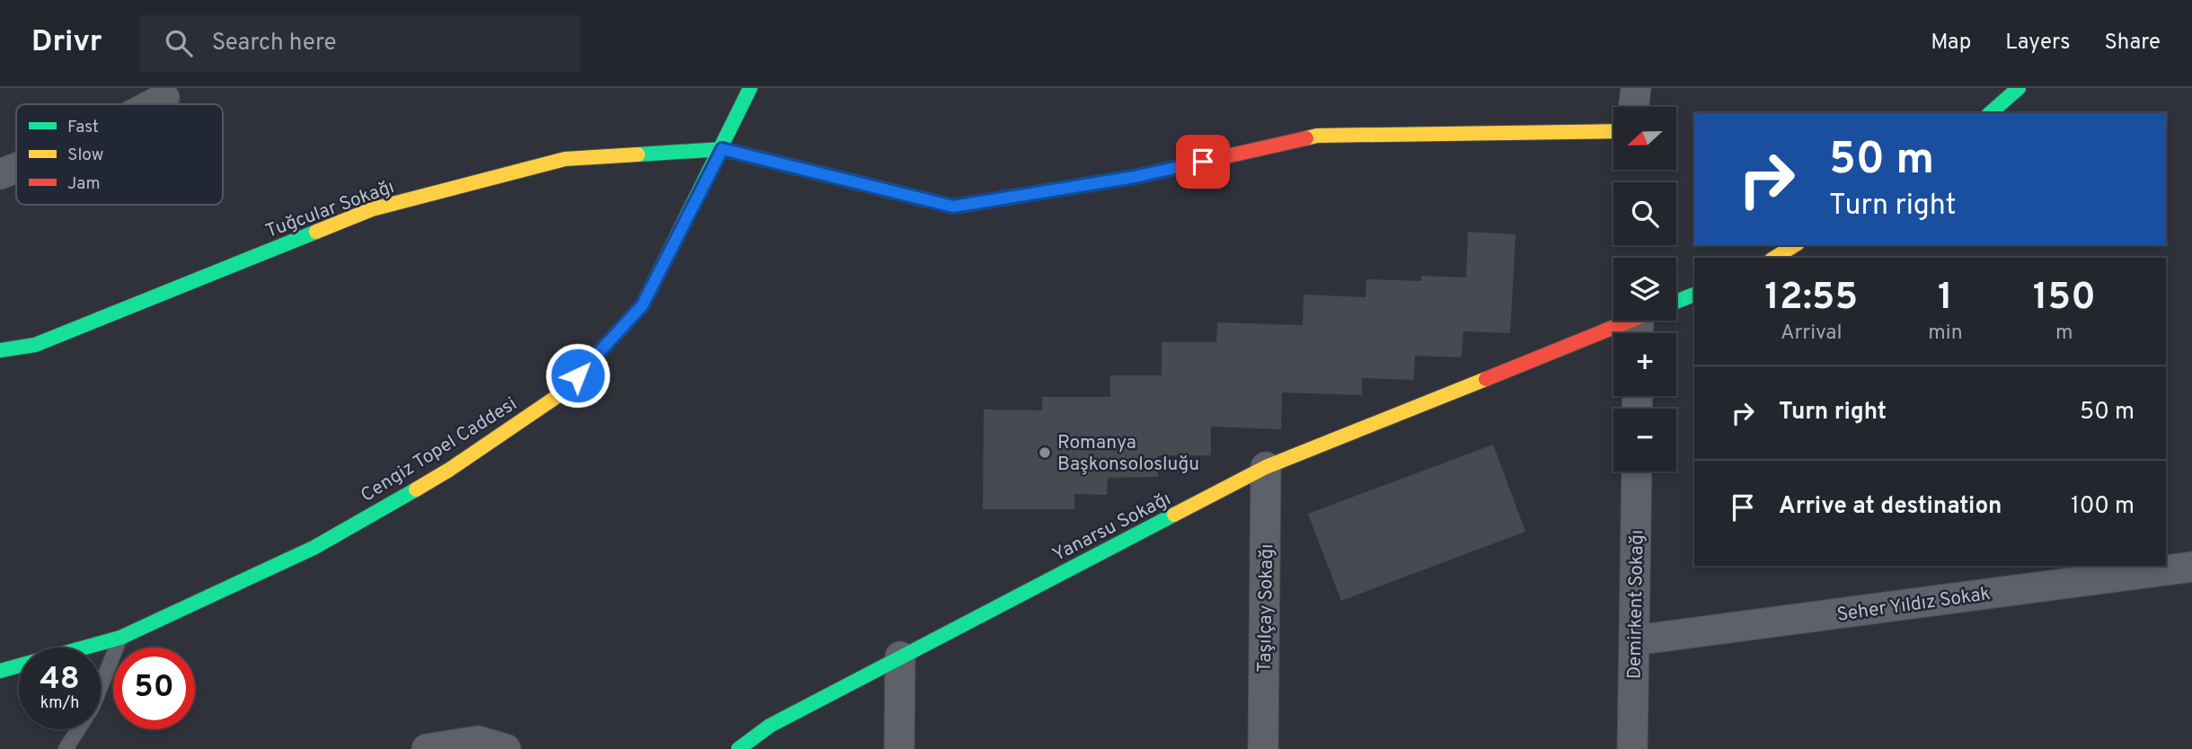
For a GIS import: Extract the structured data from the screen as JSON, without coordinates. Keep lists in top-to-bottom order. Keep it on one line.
{"streets":{"street":["Tuğcular Sokağı","Cengiz Topel Caddesi","Yanarsu Sokağı","Seher Yıldız Sokak","Demirkent Sokağı","Taşılçay Sokağı"]},"crossings":[["Tuğcular Sokağı","Cengiz Topel Caddesi"],["Yanarsu Sokağı","Taşılçay Sokağı"],["Seher Yıldız Sokak","Demirkent Sokağı"]],"places":["Romanya Başkonsolosluğu"],"legend":["Fast","Slow","Jam"],"north":"left","page":{"header":"Drivr","search":"Search here","nav":["Map","Layers","Share"],"map_buttons":["+","−"],"turn":["50 m","Turn right"],"eta":["12:55","Arrival","1","min","150","m"],"list":[{"name":"Turn right","value":"50 m"},{"name":"Arrive at destination","value":"100 m"}],"speed":"48 km/h","limit":"50"}}
